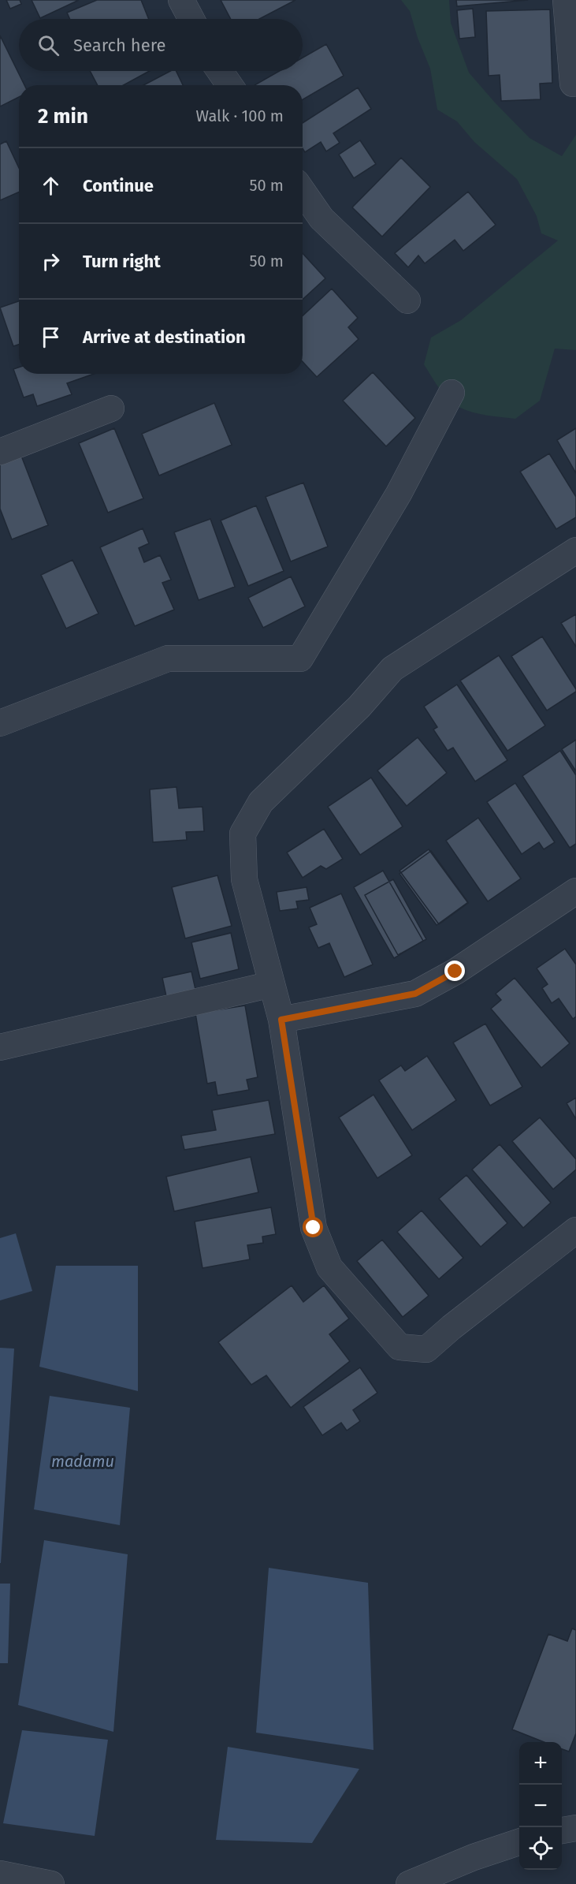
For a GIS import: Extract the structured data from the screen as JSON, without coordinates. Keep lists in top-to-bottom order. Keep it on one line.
{"water":["madamu"],"page":{"search":"Search here","heading":["2 min","Walk · 100 m"],"list":[["Continue","50 m"],["Turn right","50 m"],"Arrive at destination"],"map_buttons":["+","−"]}}
